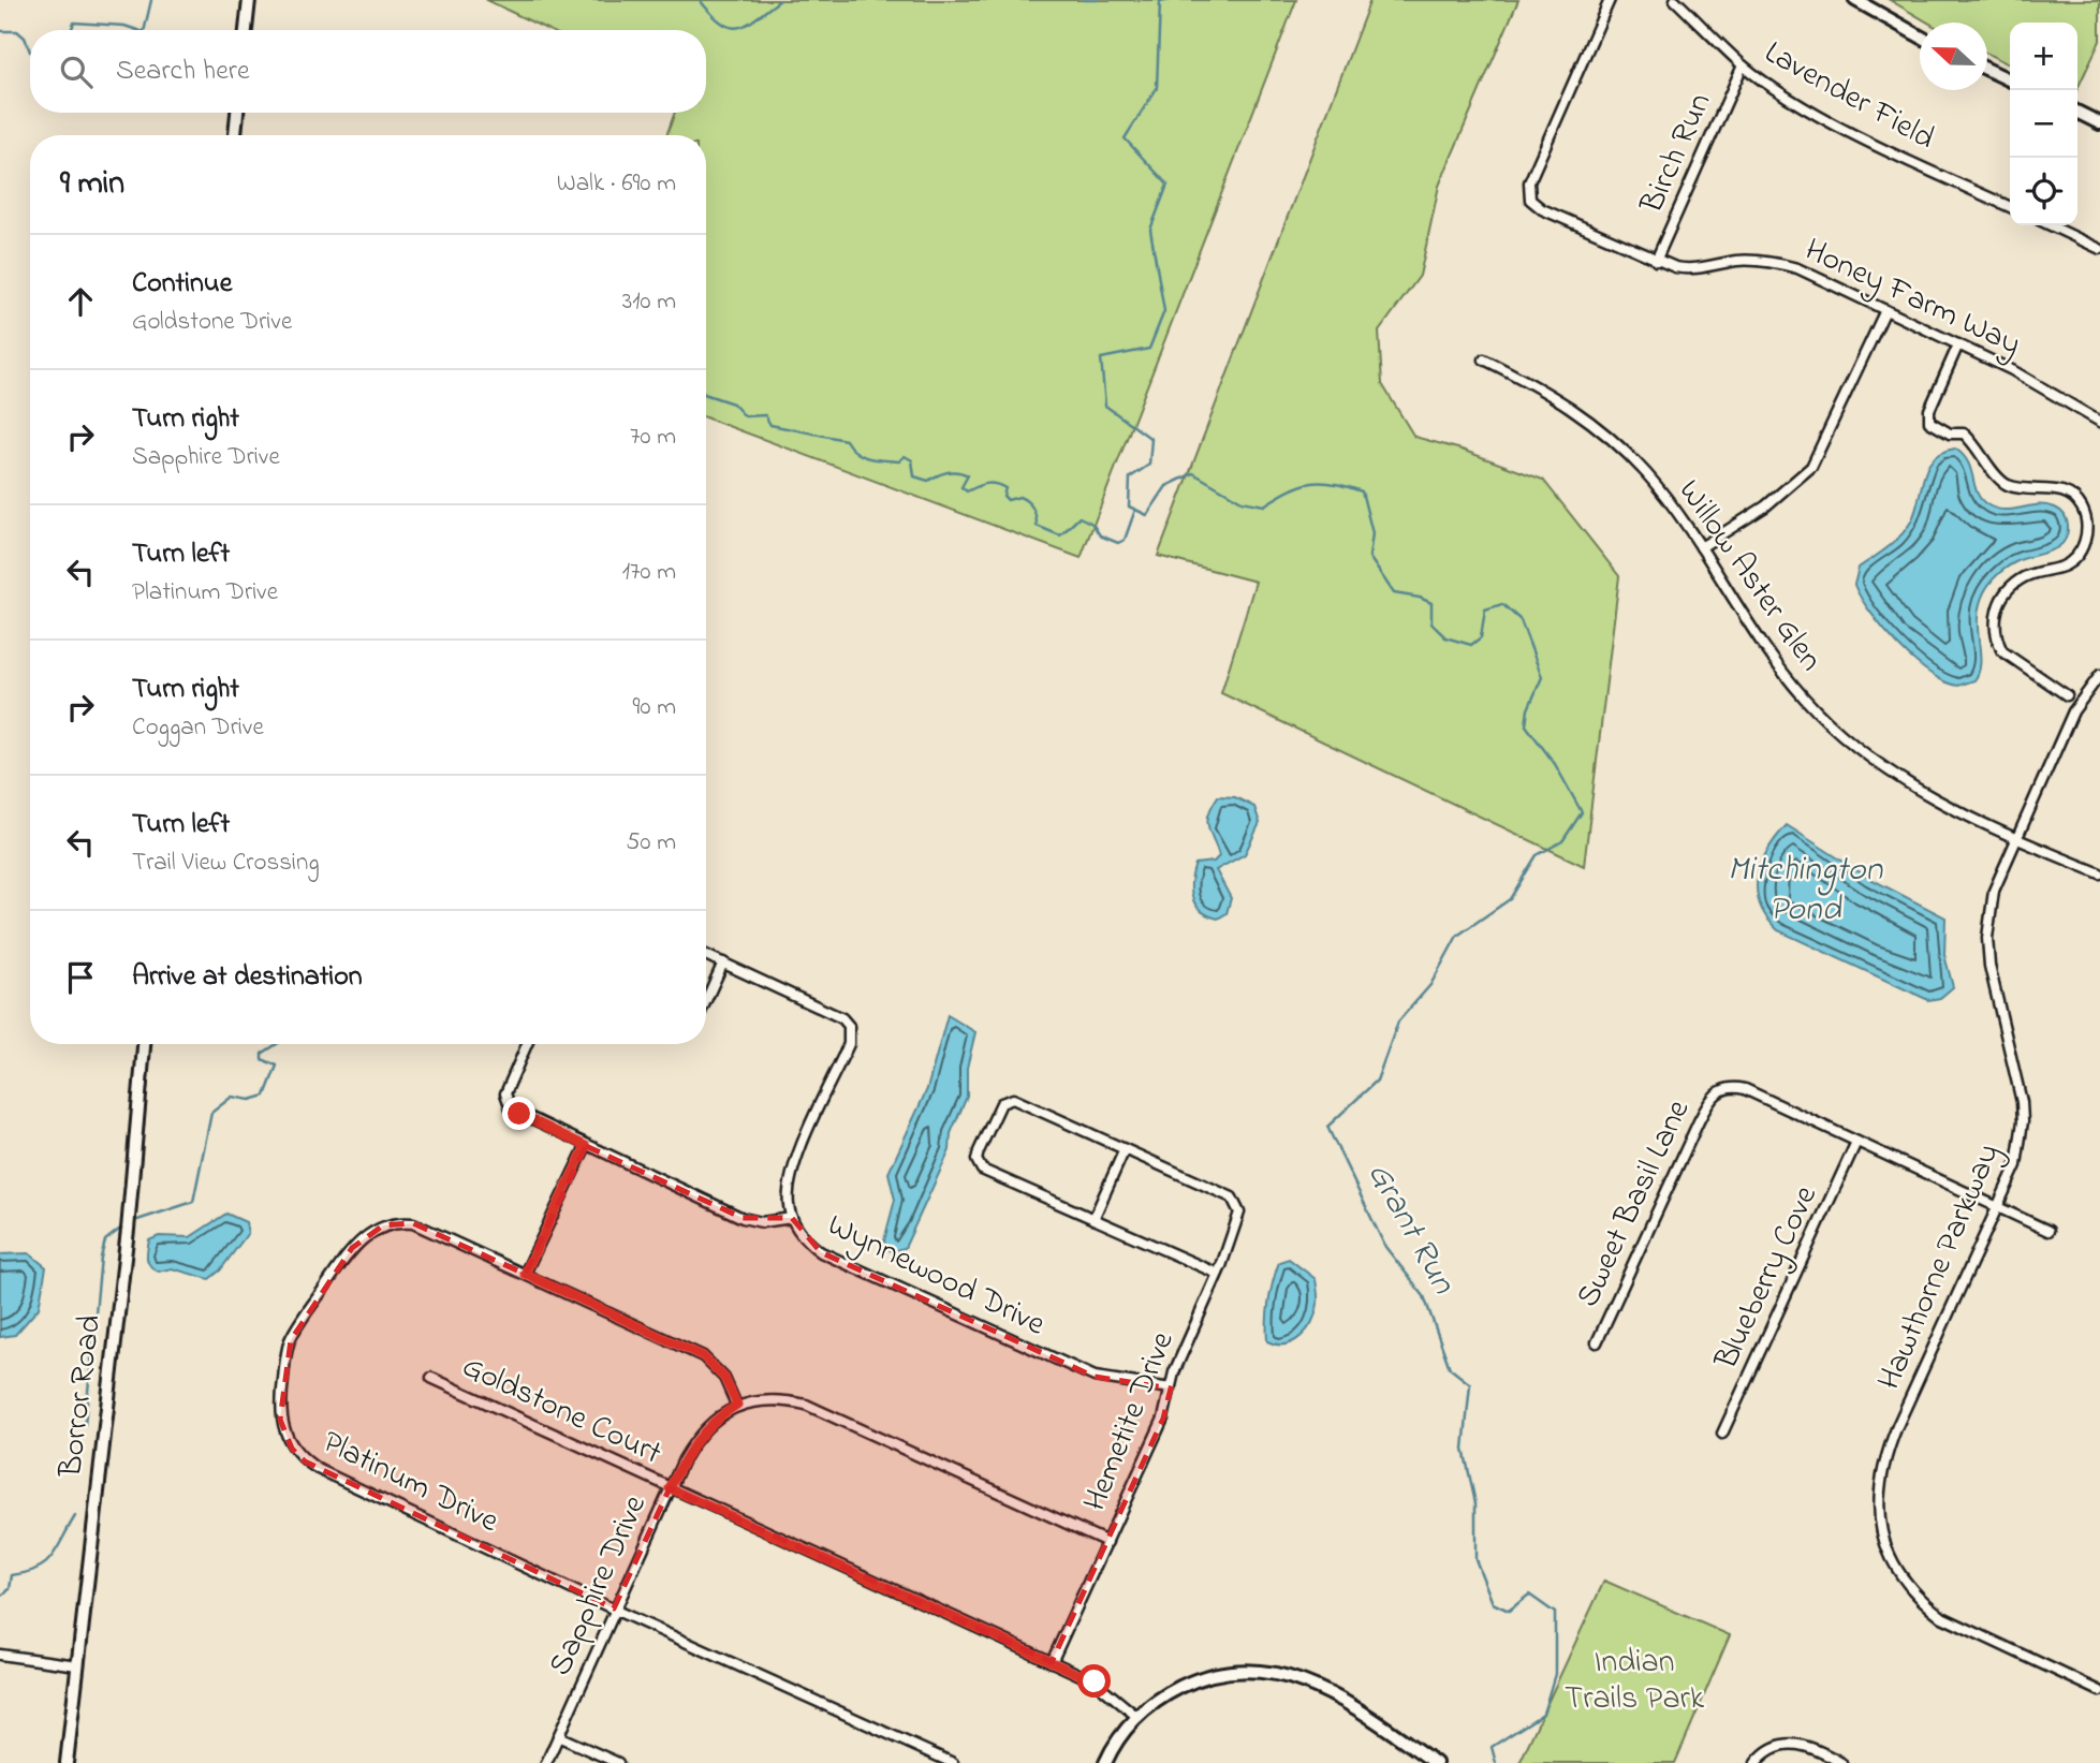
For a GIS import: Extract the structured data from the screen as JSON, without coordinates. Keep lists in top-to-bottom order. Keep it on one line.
{"streets":{"street":["Lavender Field","Birch Run","Honey Farm Way","Willow Aster Glen","Sweet Basil Lane","Hawthorne Parkway","Wynnewood Drive","Blueberry Cove","Borror Road","Goldstone Court","Hemetite Drive","Platinum Drive","Sapphire Drive"]},"crossings":[["Lavender Field","Birch Run"],["Birch Run","Honey Farm Way"],["Willow Aster Glen","Hawthorne Parkway"],["Sweet Basil Lane","Hawthorne Parkway"],["Sweet Basil Lane","Blueberry Cove"],["Wynnewood Drive","Hemetite Drive"],["Goldstone Court","Hemetite Drive"],["Goldstone Court","Sapphire Drive"],["Platinum Drive","Sapphire Drive"]],"water":["Mitchington Pond","Grant Run"],"parks":["Indian Trails Park"],"north":"left","page":{"map_buttons":["+","−"],"search":"Search here","heading":["9 min","Walk · 690 m"],"list":[["Continue","Goldstone Drive","310 m"],["Turn right","Sapphire Drive","70 m"],["Turn left","Platinum Drive","170 m"],["Turn right","Coggan Drive","90 m"],["Turn left","Trail View Crossing","50 m"],"Arrive at destination"]}}
